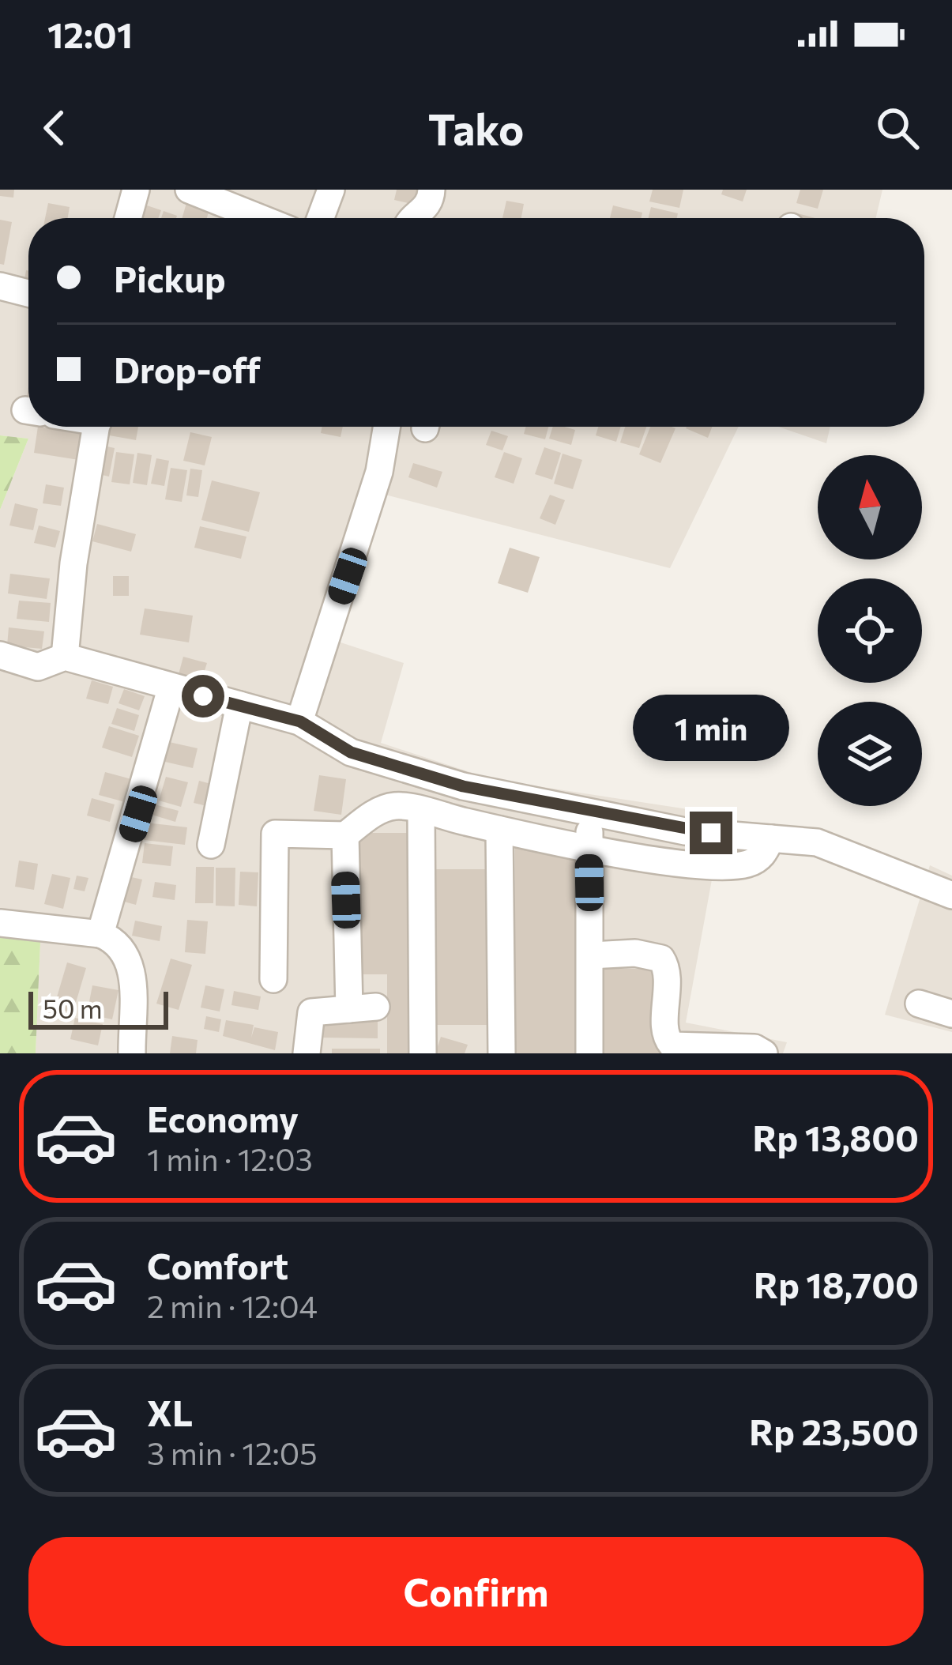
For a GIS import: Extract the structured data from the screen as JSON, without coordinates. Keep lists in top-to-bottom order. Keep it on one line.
{"scale_bar":"50 m","north":"top","page":{"status":"12:01","header":"Tako","banner":["Pickup","Drop-off"],"bubble":"1 min","scale":"50 m","list":[{"name":"Economy","note":"1 min · 12:03","value":"Rp 13,800"},{"name":"Comfort","note":"2 min · 12:04","value":"Rp 18,700"},{"name":"XL","note":"3 min · 12:05","value":"Rp 23,500"}],"buttons":"Confirm"}}
